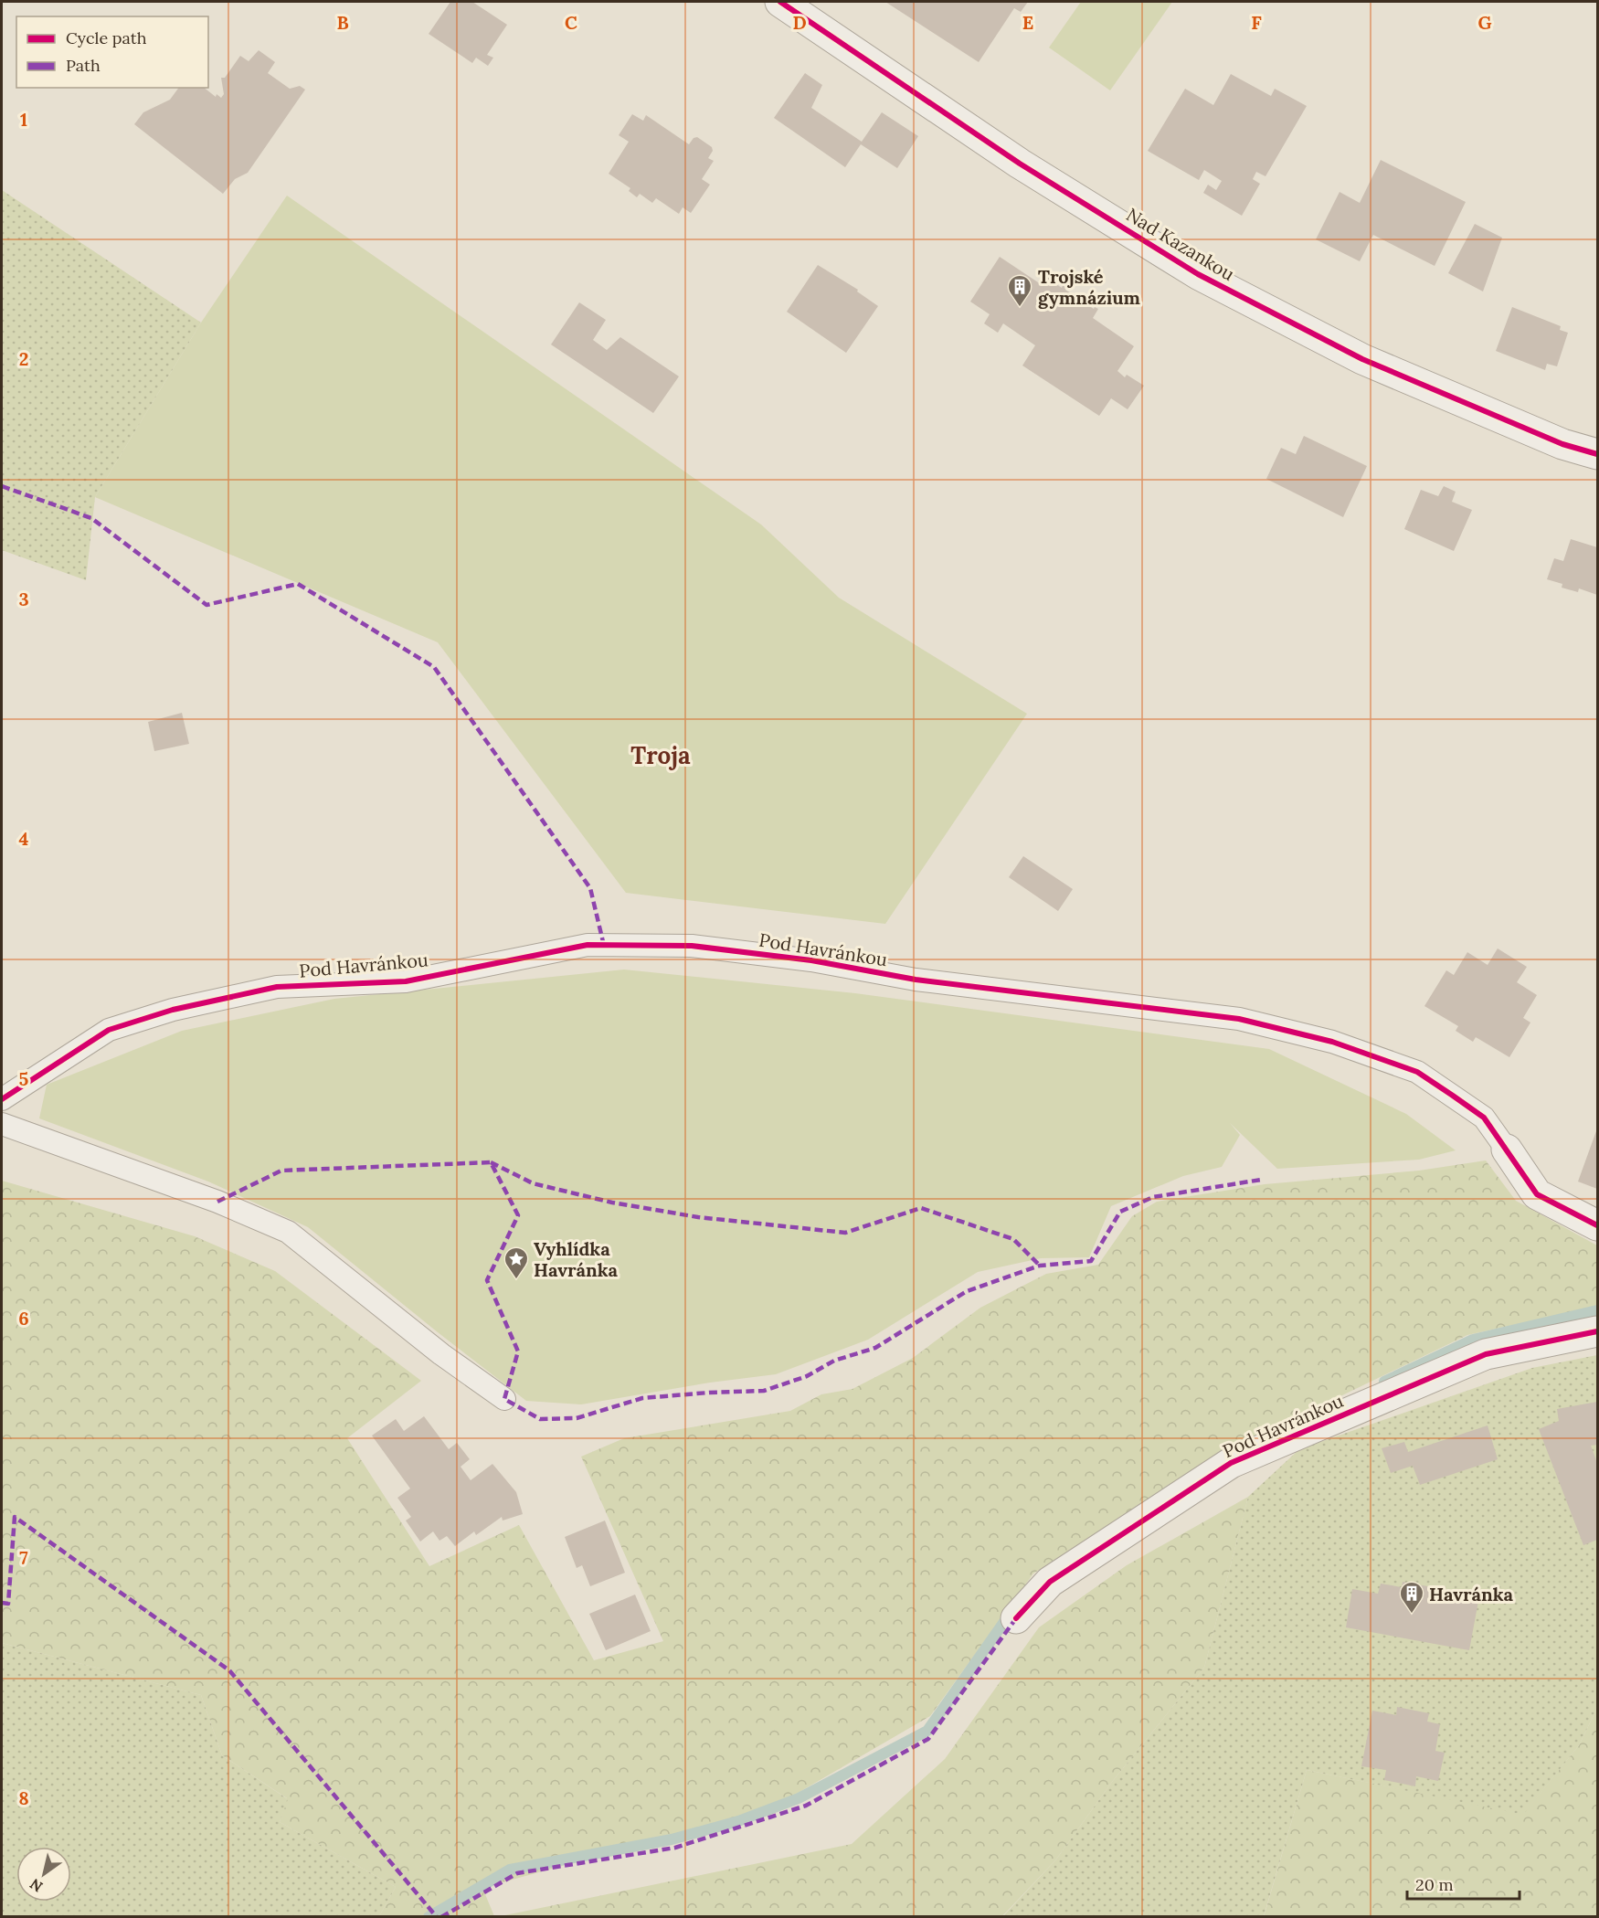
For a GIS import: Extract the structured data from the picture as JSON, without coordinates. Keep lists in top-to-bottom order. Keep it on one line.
{"streets":{"street":["Nad Kazankou","Pod Havránkou"]},"districts":["Troja"],"places":{"building":["Trojské gymnázium","Havránka"],"place":["Vyhlídka Havránka"]},"legend":["Cycle path","Path"],"scale_bar":"20 m","north":"bottom left","grid":{"columns":["B","C","D","E","F","G"],"rows":["1","2","3","4","5","6","7","8"]}}
